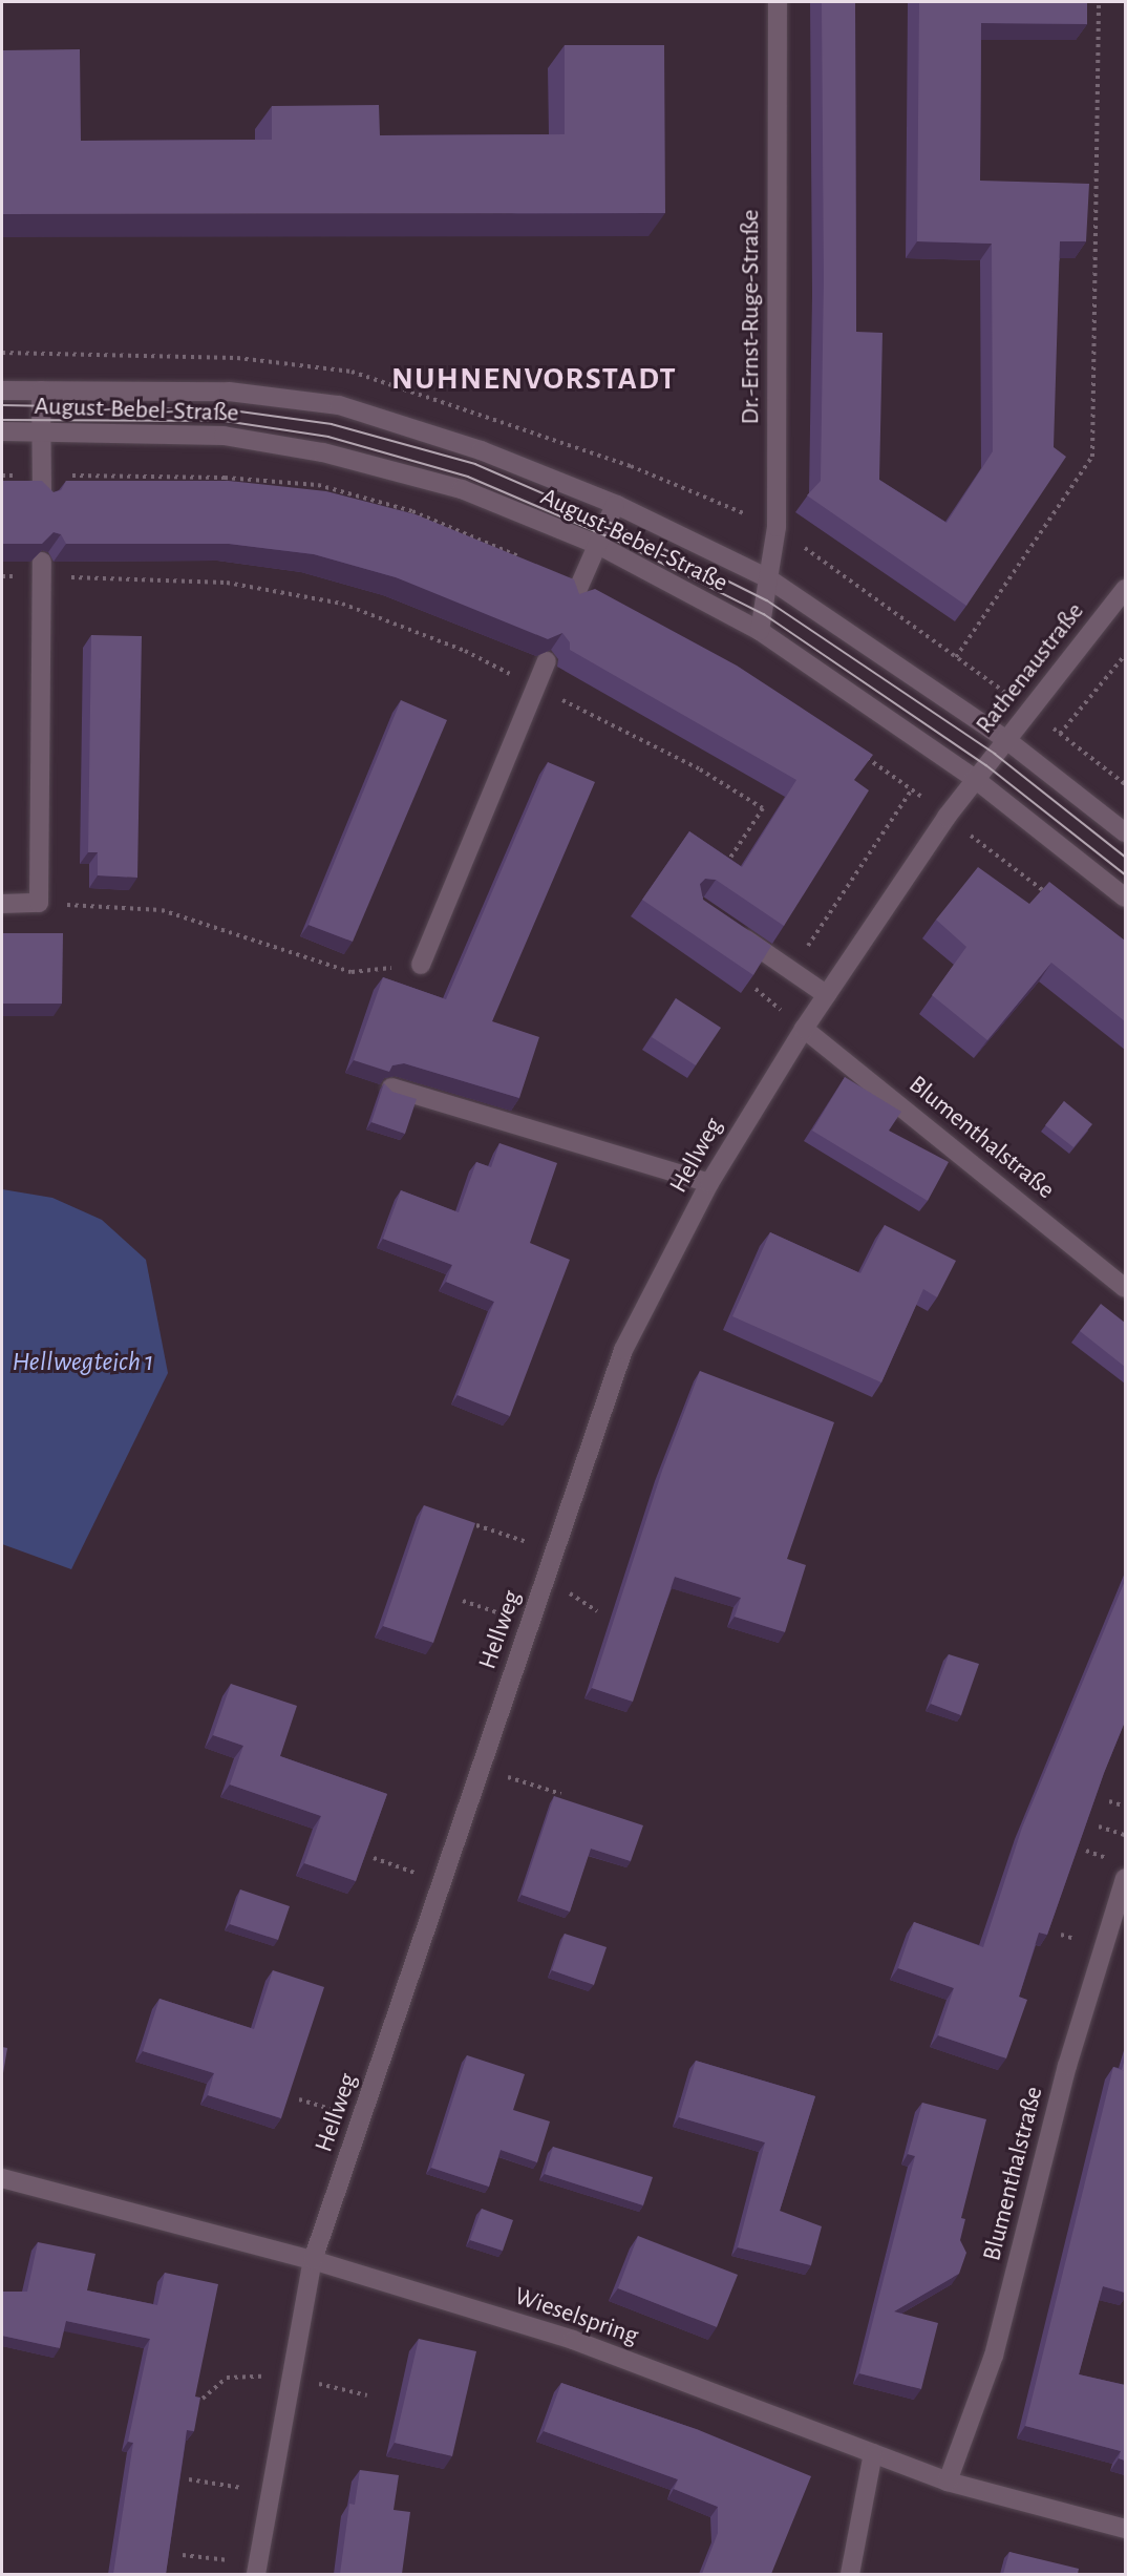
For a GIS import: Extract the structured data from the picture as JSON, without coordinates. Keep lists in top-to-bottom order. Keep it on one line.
{"streets":{"street":["Dr.-Ernst-Ruge-Straße","August-Bebel-Straße","Rathenaustraße","Blumenthalstraße","Hellweg","Wieselspring"]},"crossings":[["Dr.-Ernst-Ruge-Straße","August-Bebel-Straße"],["August-Bebel-Straße","Rathenaustraße"],["August-Bebel-Straße","Hellweg"],["Rathenaustraße","Hellweg"],["Blumenthalstraße","Hellweg"],["Blumenthalstraße","Wieselspring"],["Hellweg","Wieselspring"]],"districts":["NUHNENVORSTADT"],"water":["Hellwegteich 1"]}
